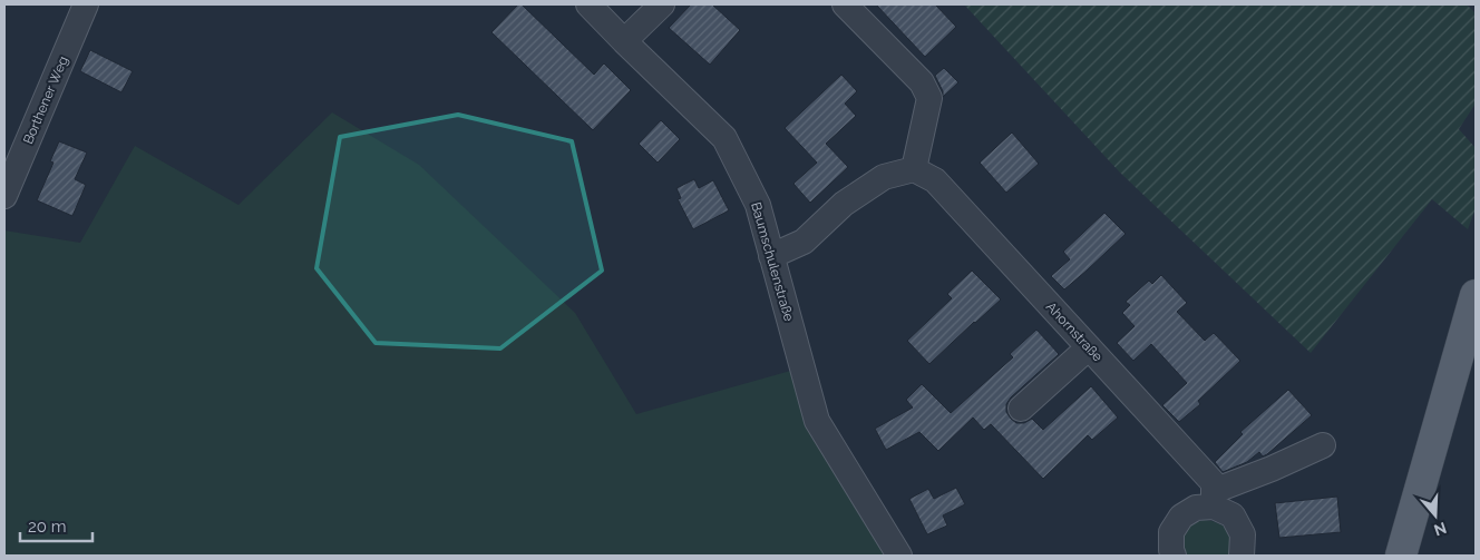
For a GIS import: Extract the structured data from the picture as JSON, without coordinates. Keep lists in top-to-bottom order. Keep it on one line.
{"streets":{"street":["Borthener Weg","Baumschulenstraße","Ahornstraße"]},"scale_bar":"20 m","north":"bottom"}
